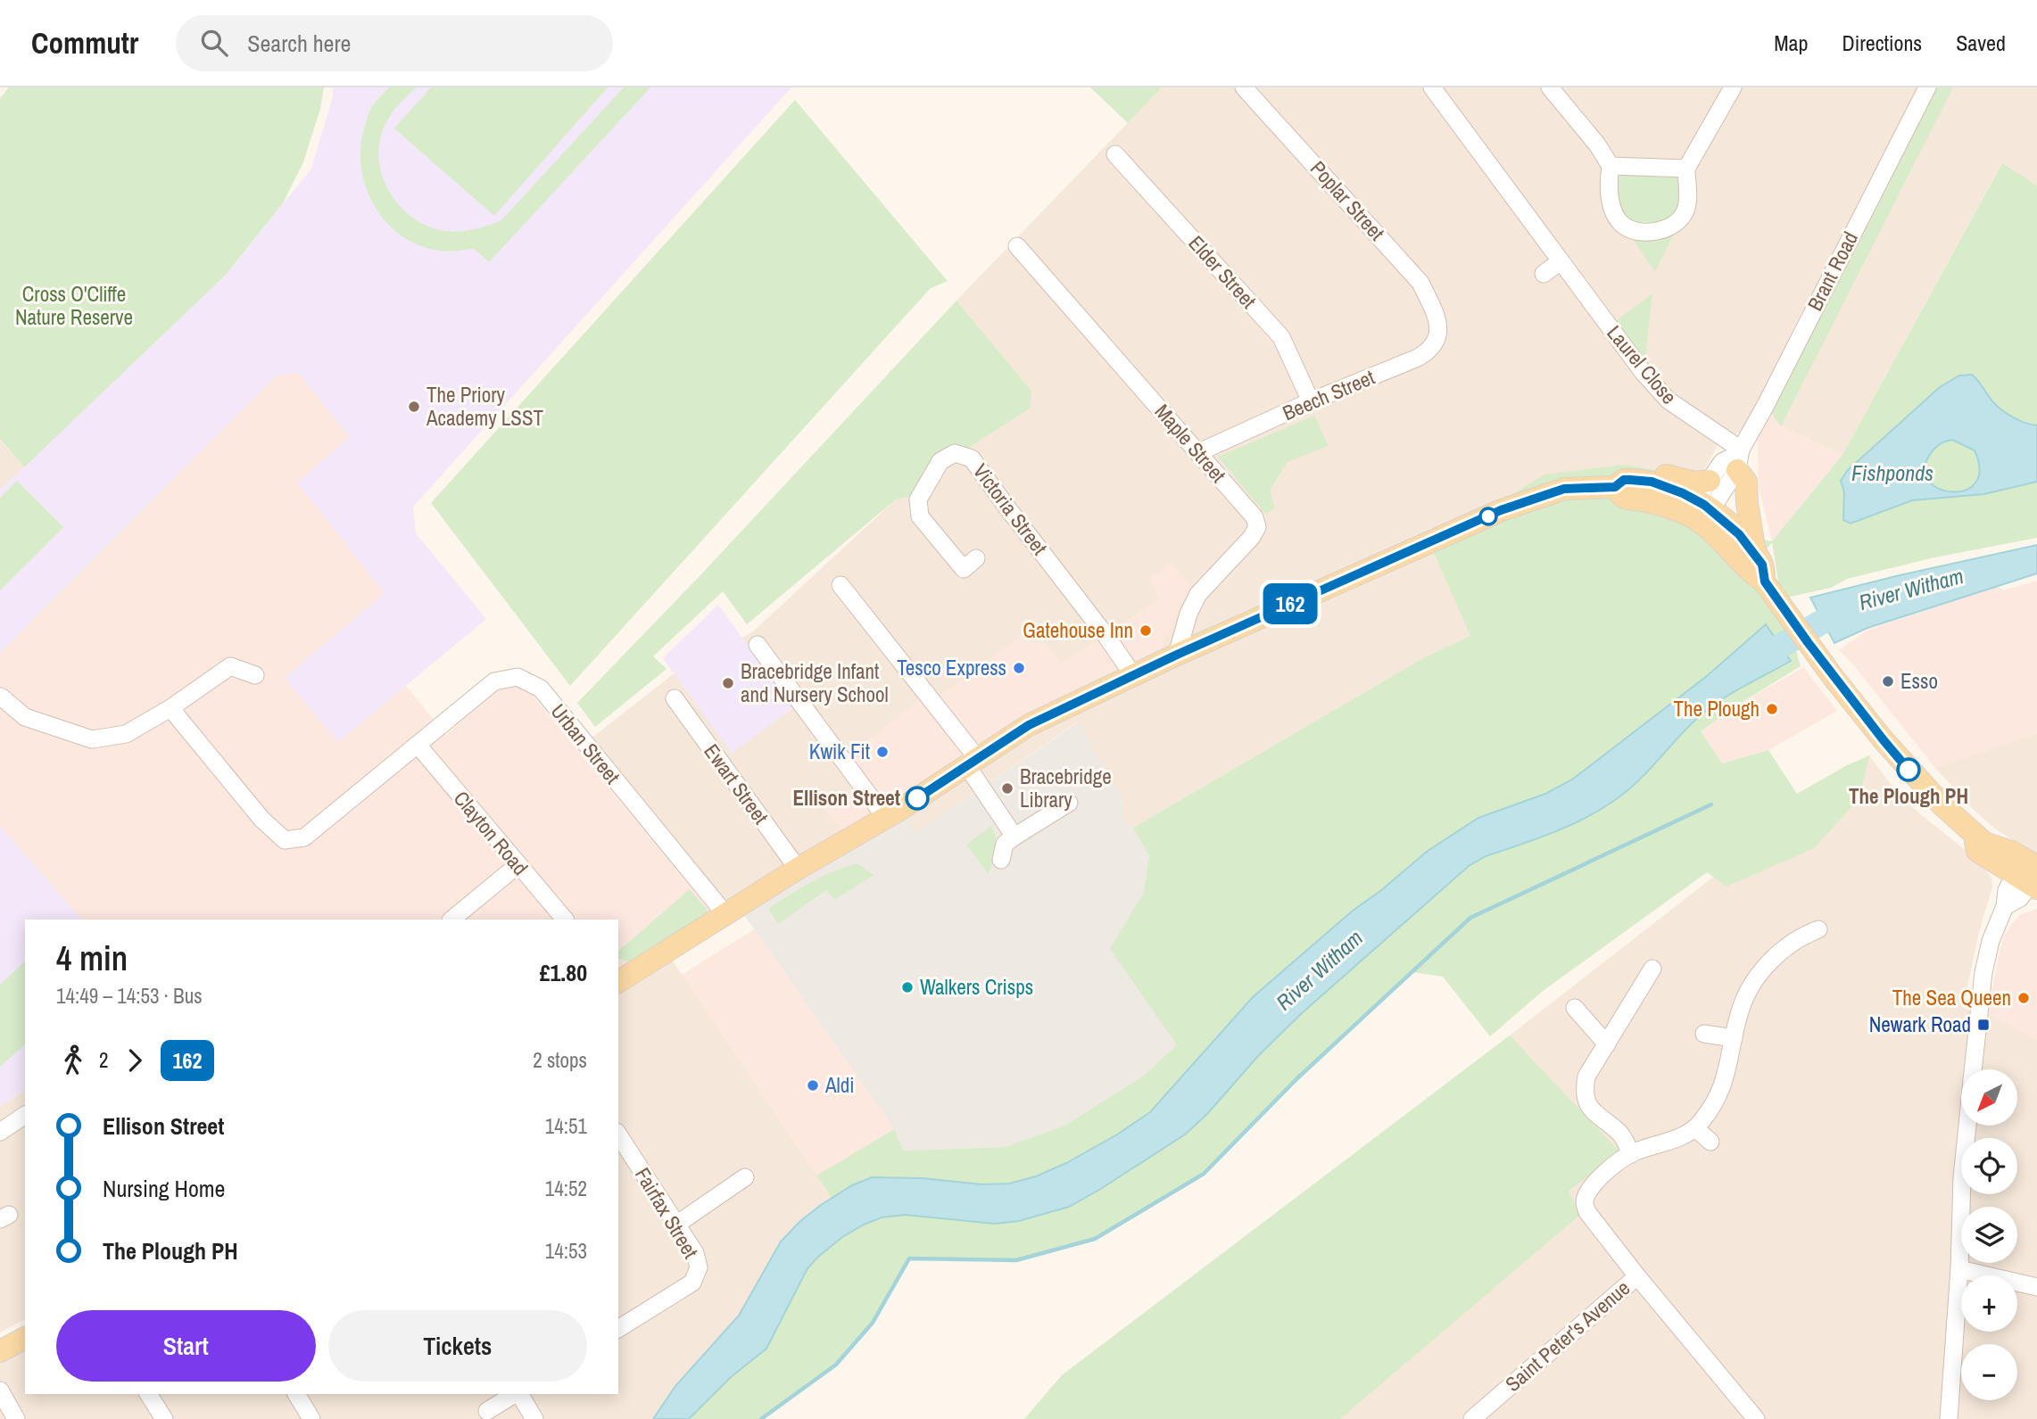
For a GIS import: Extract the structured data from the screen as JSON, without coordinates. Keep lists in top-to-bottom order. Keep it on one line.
{"streets":{"street":["Poplar Street","Brant Road","Elder Street","Laurel Close","Beech Street","Maple Street","Victoria Street","Urban Street","Ewart Street","Clayton Road","Fairfax Street","Saint Peter's Avenue"]},"crossings":[["Poplar Street","Beech Street"],["Brant Road","Laurel Close"],["Elder Street","Beech Street"],["Beech Street","Maple Street"],["Urban Street","Clayton Road"]],"water":["Fishponds","River Witham"],"parks":["Cross O'Cliffe Nature Reserve"],"places":{"other":["The Priory Academy LSST","Gatehouse Inn","Tesco Express","Esso","Bracebridge Infant and Nursery School","The Plough","Kwik Fit","The Plough PH","Bracebridge Library","Ellison Street","Walkers Crisps","The Sea Queen","Aldi"],"transit":["Newark Road"]},"lines":["bus line 162"],"north":"bottom left","page":{"header":"Commutr","search":"Search here","nav":["Map","Directions","Saved"],"on_map":"162","heading":["4 min","14:49 – 14:53 · Bus","£1.80"],"legs":["2","162","2 stops"],"map_buttons":["+","−"],"list":[{"name":"Ellison Street","value":"14:51"},{"name":"Nursing Home","value":"14:52"},{"name":"The Plough PH","value":"14:53"}],"buttons":["Start","Tickets"]}}
